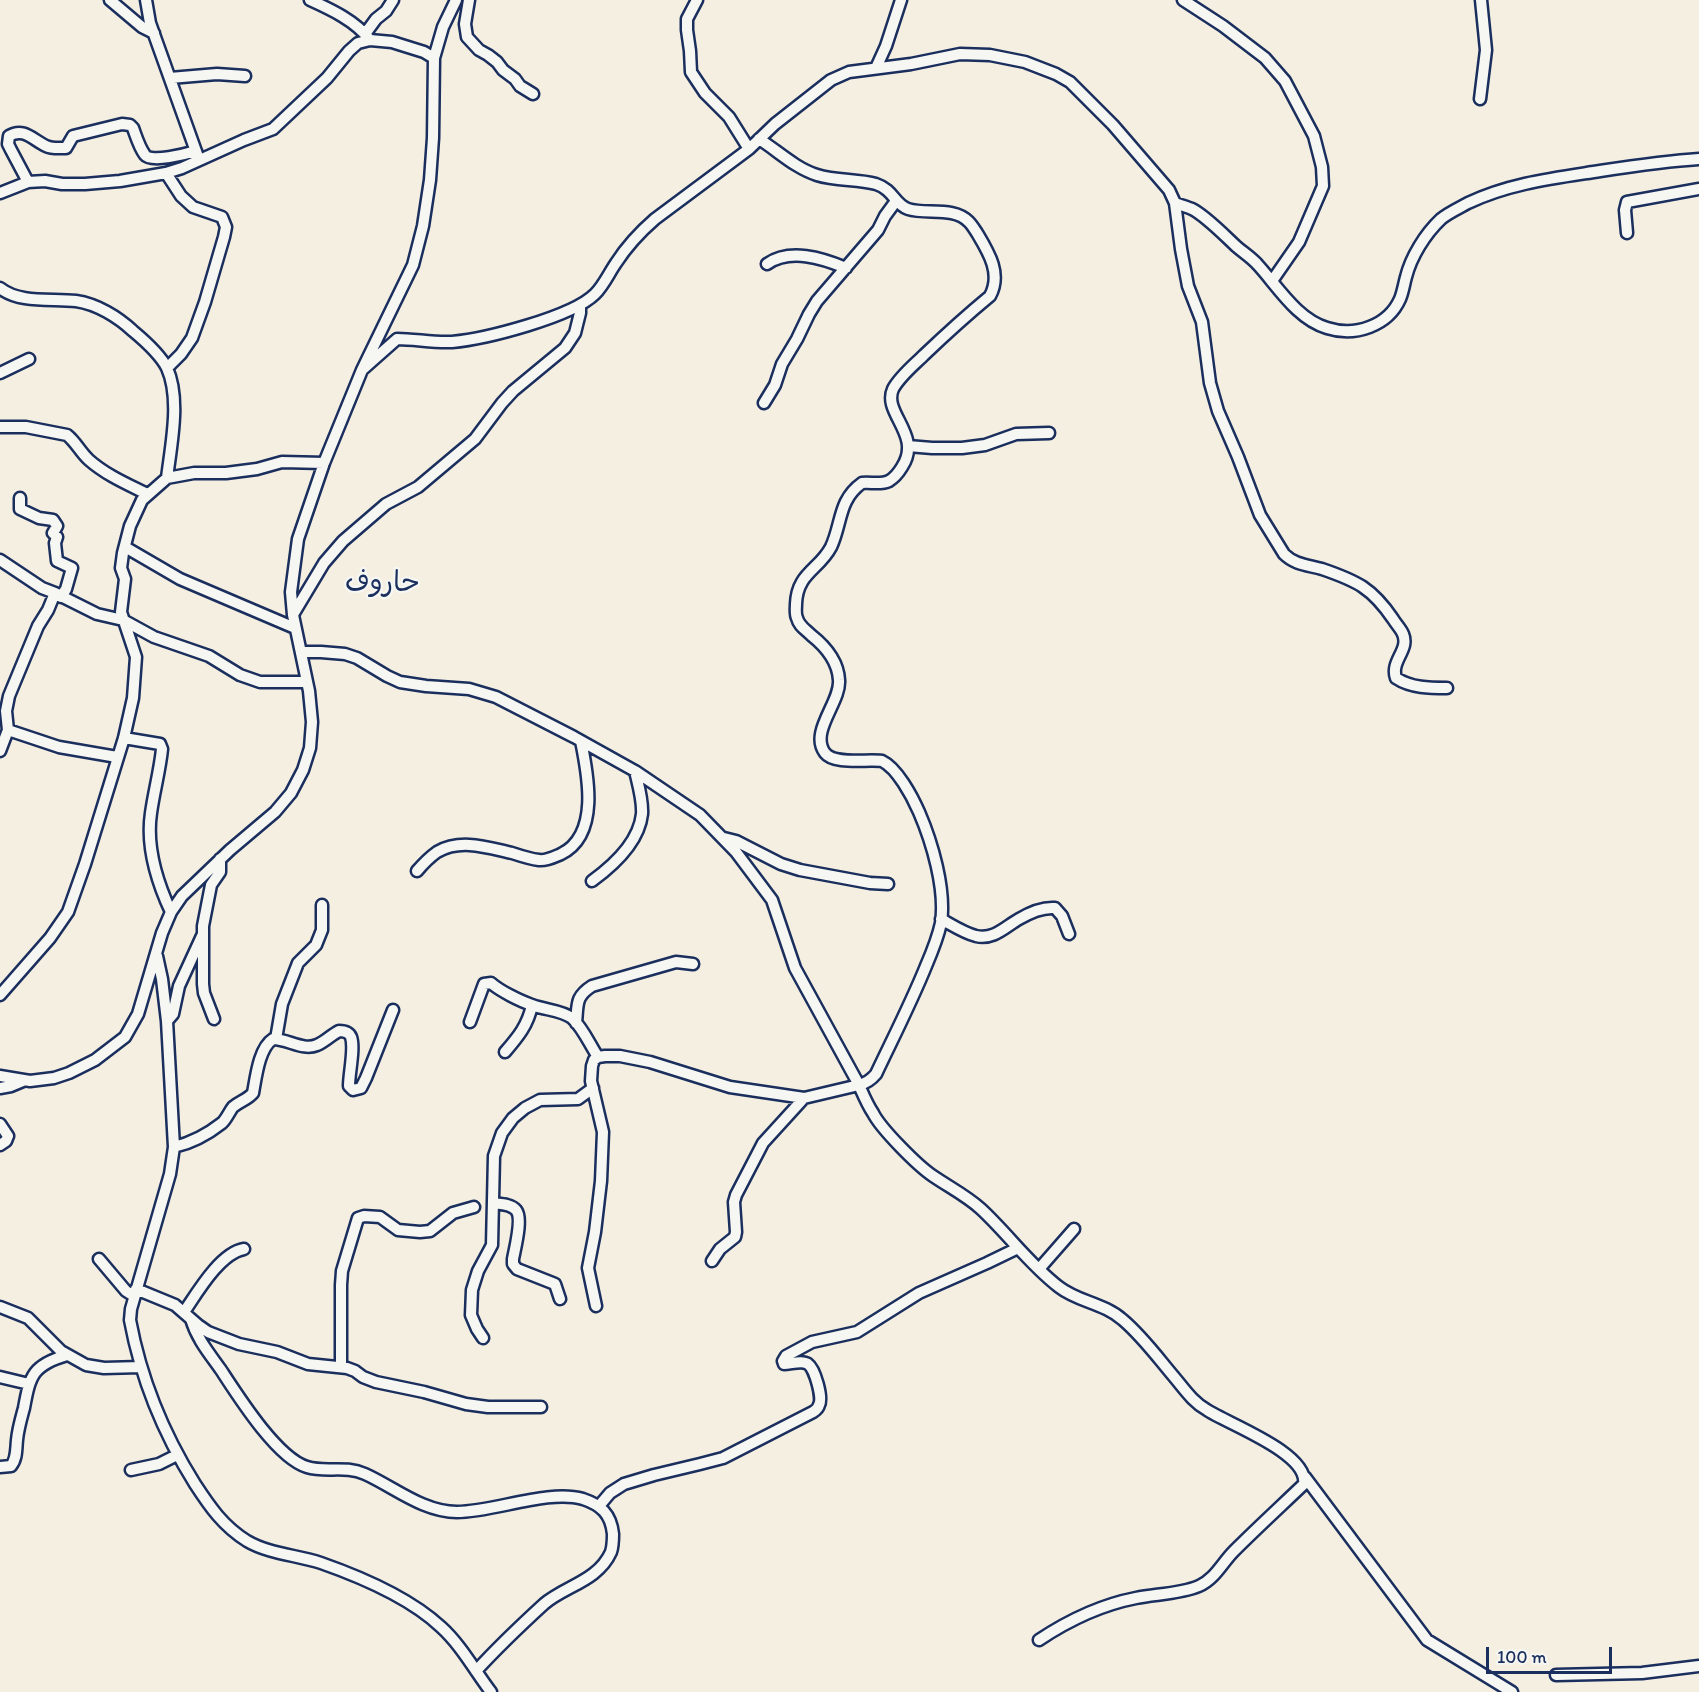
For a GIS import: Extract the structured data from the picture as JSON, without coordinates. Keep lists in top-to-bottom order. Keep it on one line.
{"districts":["حاروف"],"scale_bar":"100 m"}
